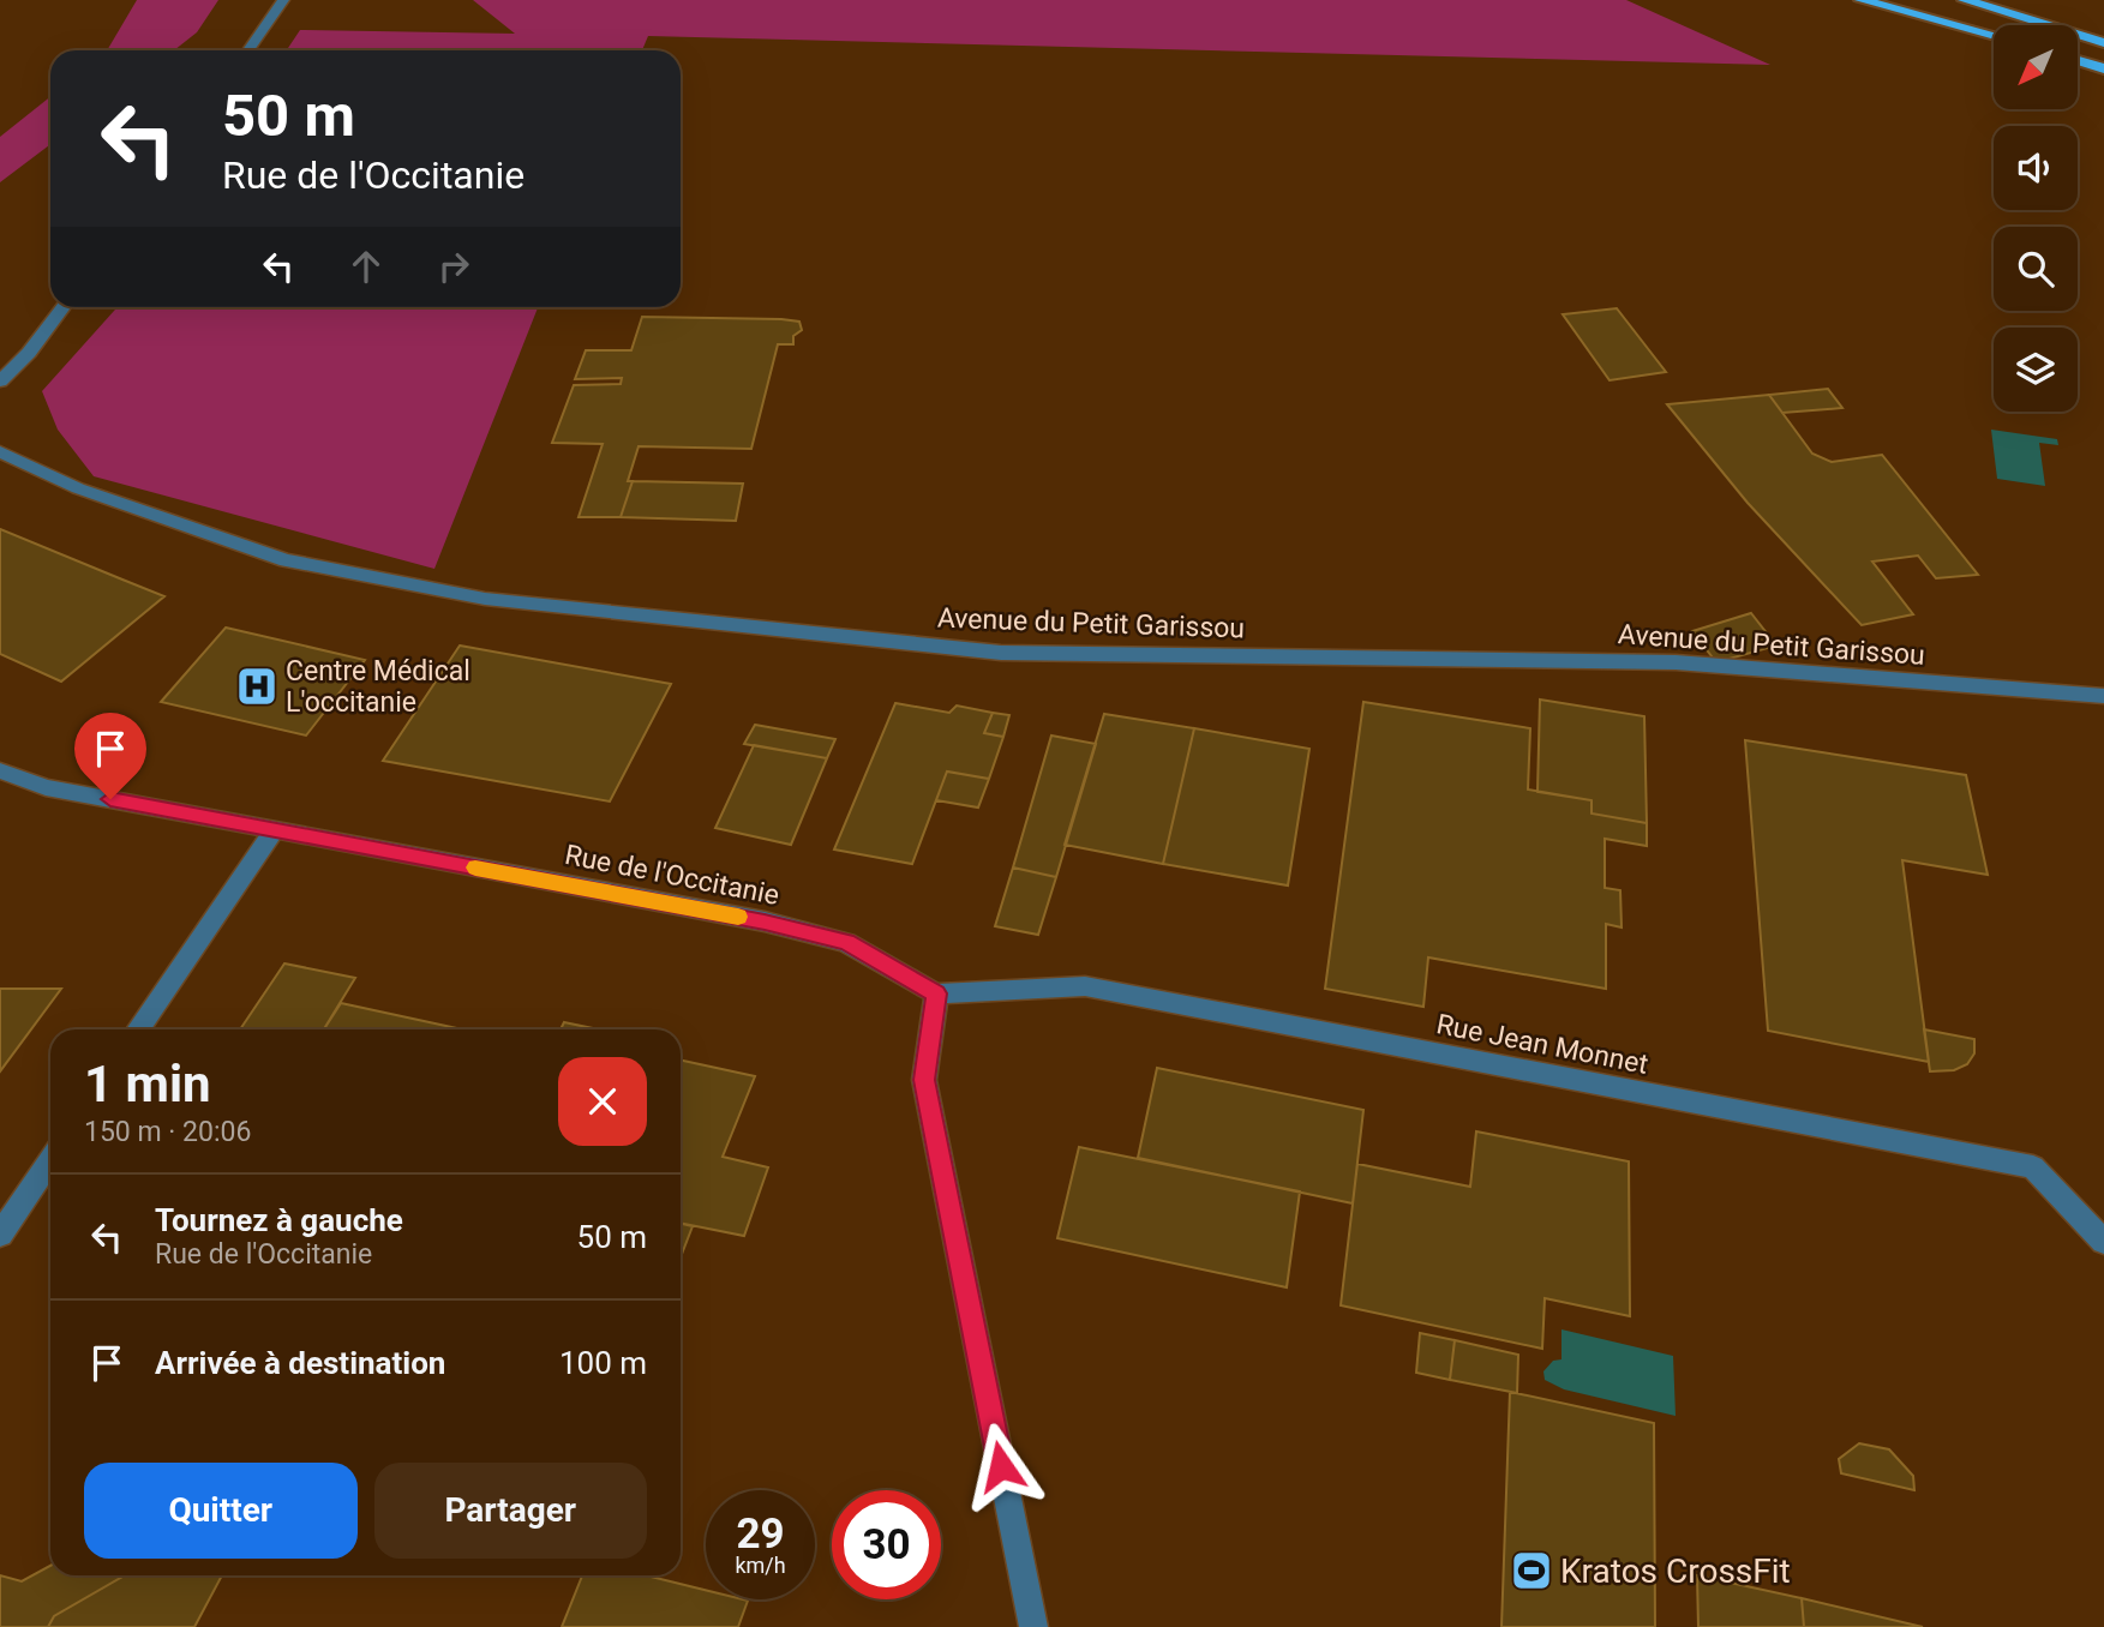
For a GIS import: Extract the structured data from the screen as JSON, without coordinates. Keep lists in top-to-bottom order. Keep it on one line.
{"streets":{"street":["Avenue du Petit Garissou","Rue de l'Occitanie","Rue Jean Monnet"]},"crossings":[["Rue de l'Occitanie","Rue Jean Monnet"]],"places":{"hospital":["Centre Médical L'occitanie"],"sports":["Kratos CrossFit"]},"north":"bottom left","page":{"turn":["50 m","Rue de l'Occitanie"],"heading":["1 min","150 m · 20:06"],"list":[{"name":"Tournez à gauche","note":"Rue de l'Occitanie","value":"50 m"},{"name":"Arrivée à destination","value":"100 m"}],"buttons":["Quitter","Partager"],"speed":"29 km/h","limit":"30"}}
